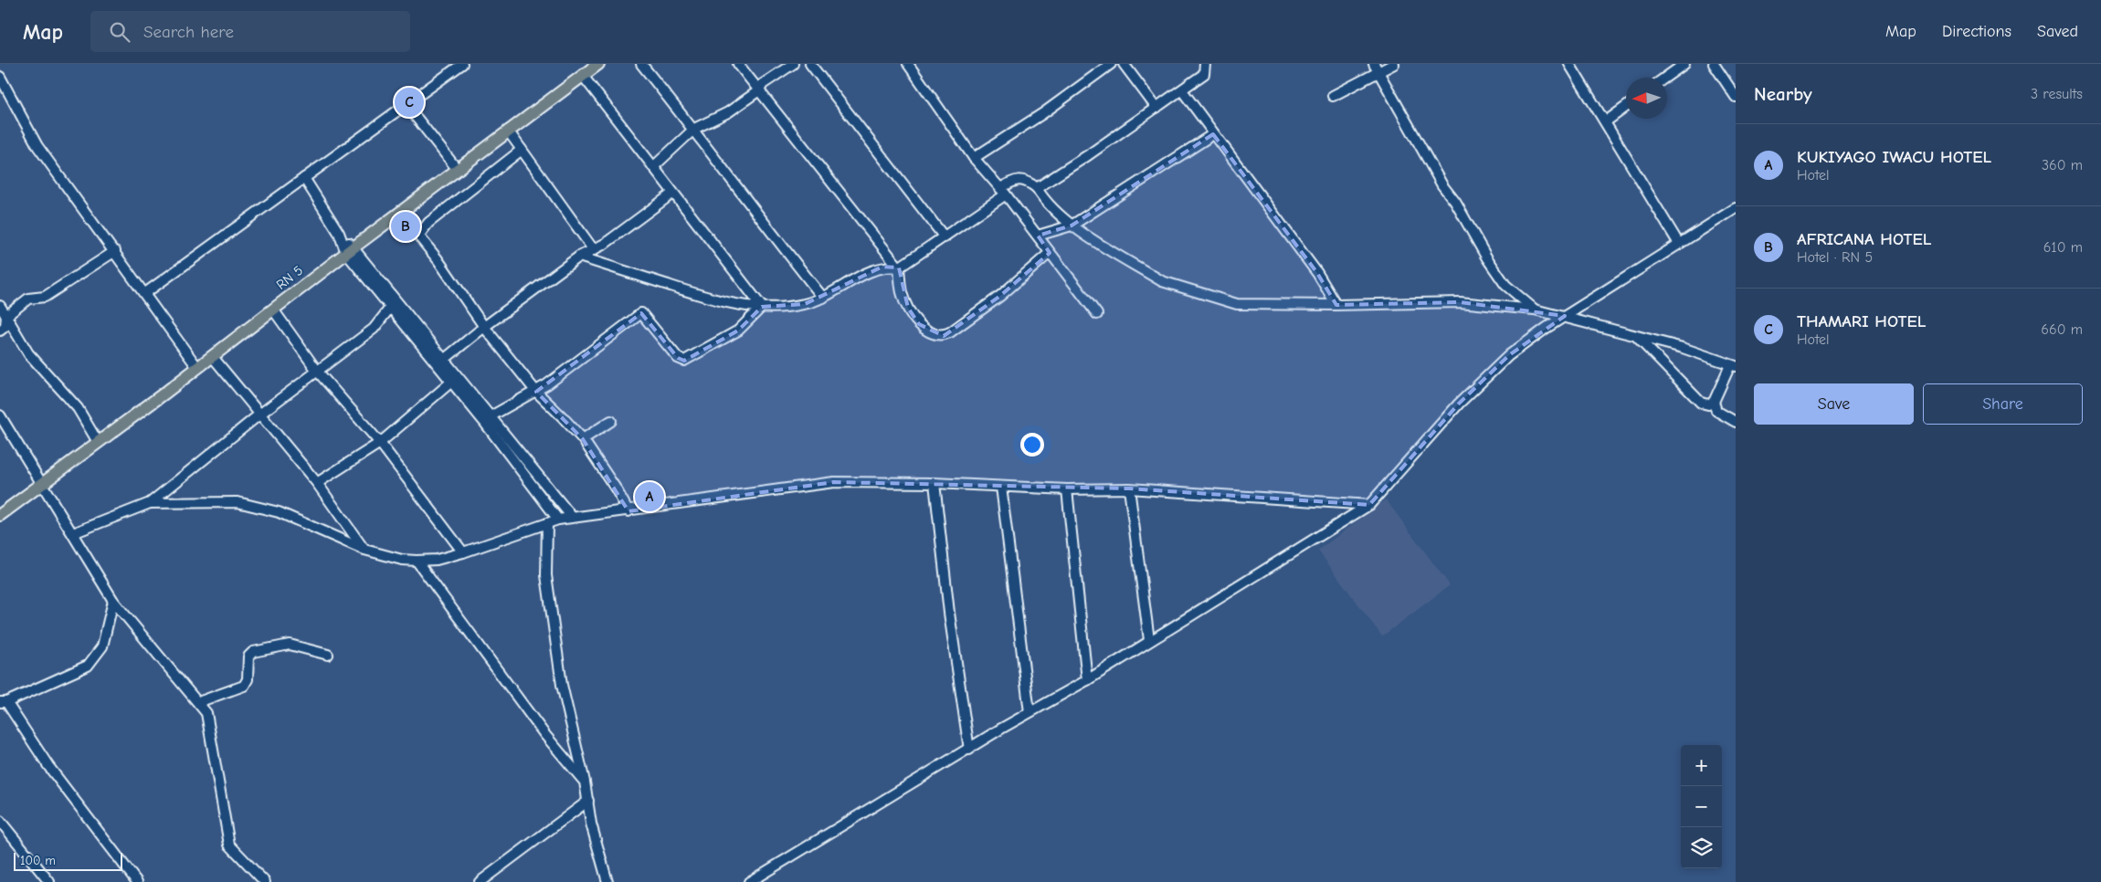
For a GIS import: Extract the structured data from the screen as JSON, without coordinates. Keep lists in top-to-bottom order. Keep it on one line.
{"streets":{"main road":["RN 5"]},"scale_bar":"100 m","north":"left","page":{"header":"Map","search":"Search here","nav":["Map","Directions","Saved"],"heading":["Nearby","3 results"],"pins":["C","B","A"],"list":[{"mark":"A","name":"KUKIYAGO IWACU HOTEL","note":"Hotel","value":"360 m"},{"mark":"B","name":"AFRICANA HOTEL","note":"Hotel · RN 5","value":"610 m"},{"mark":"C","name":"THAMARI HOTEL","note":"Hotel","value":"660 m"}],"buttons":["Save","Share"],"map_buttons":["+","−"],"scale":"100 m"}}
